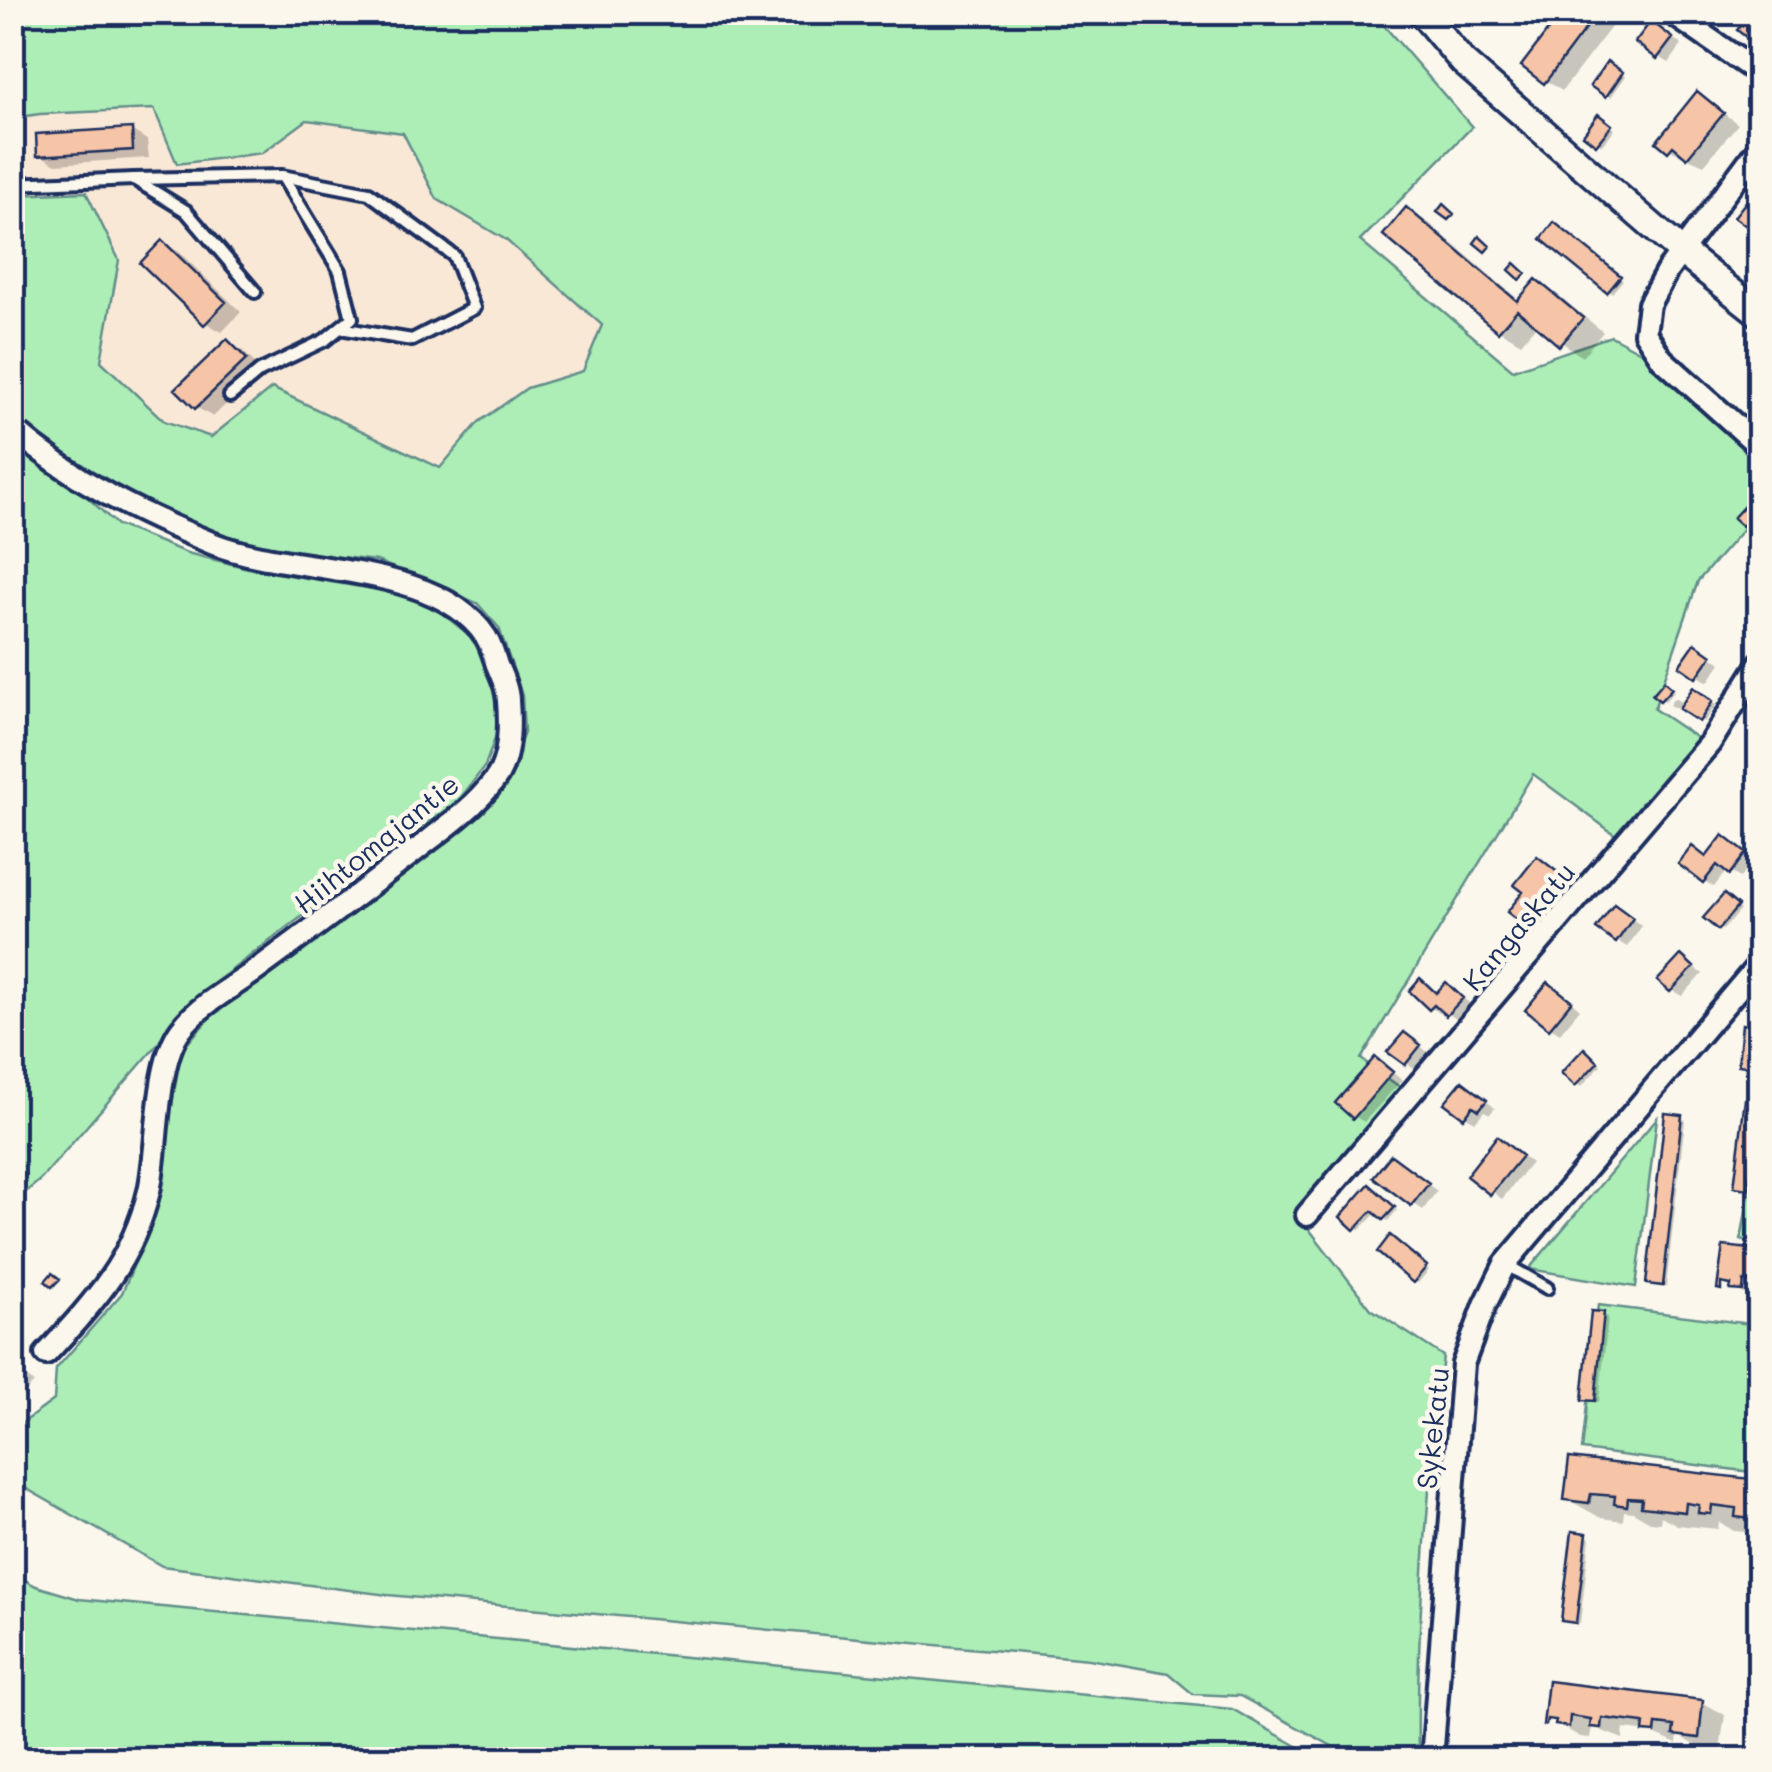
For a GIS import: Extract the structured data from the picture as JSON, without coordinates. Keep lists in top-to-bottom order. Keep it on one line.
{"streets":{"street":["Hiihtomajantie","Kangaskatu","Sykekatu"]}}
